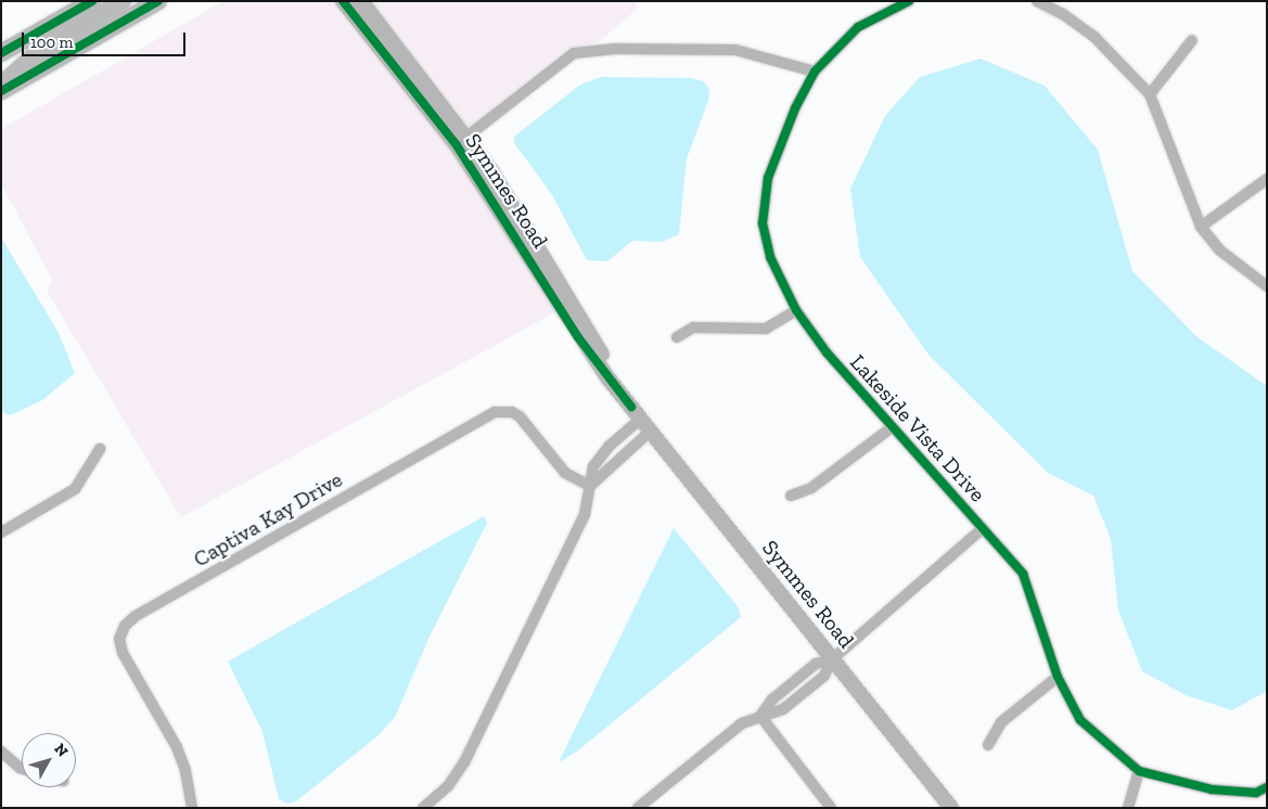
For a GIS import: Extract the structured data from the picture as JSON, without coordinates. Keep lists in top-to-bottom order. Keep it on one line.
{"streets":{"street":["Symmes Road","Lakeside Vista Drive","Captiva Kay Drive"]},"scale_bar":"100 m","north":"top right"}
